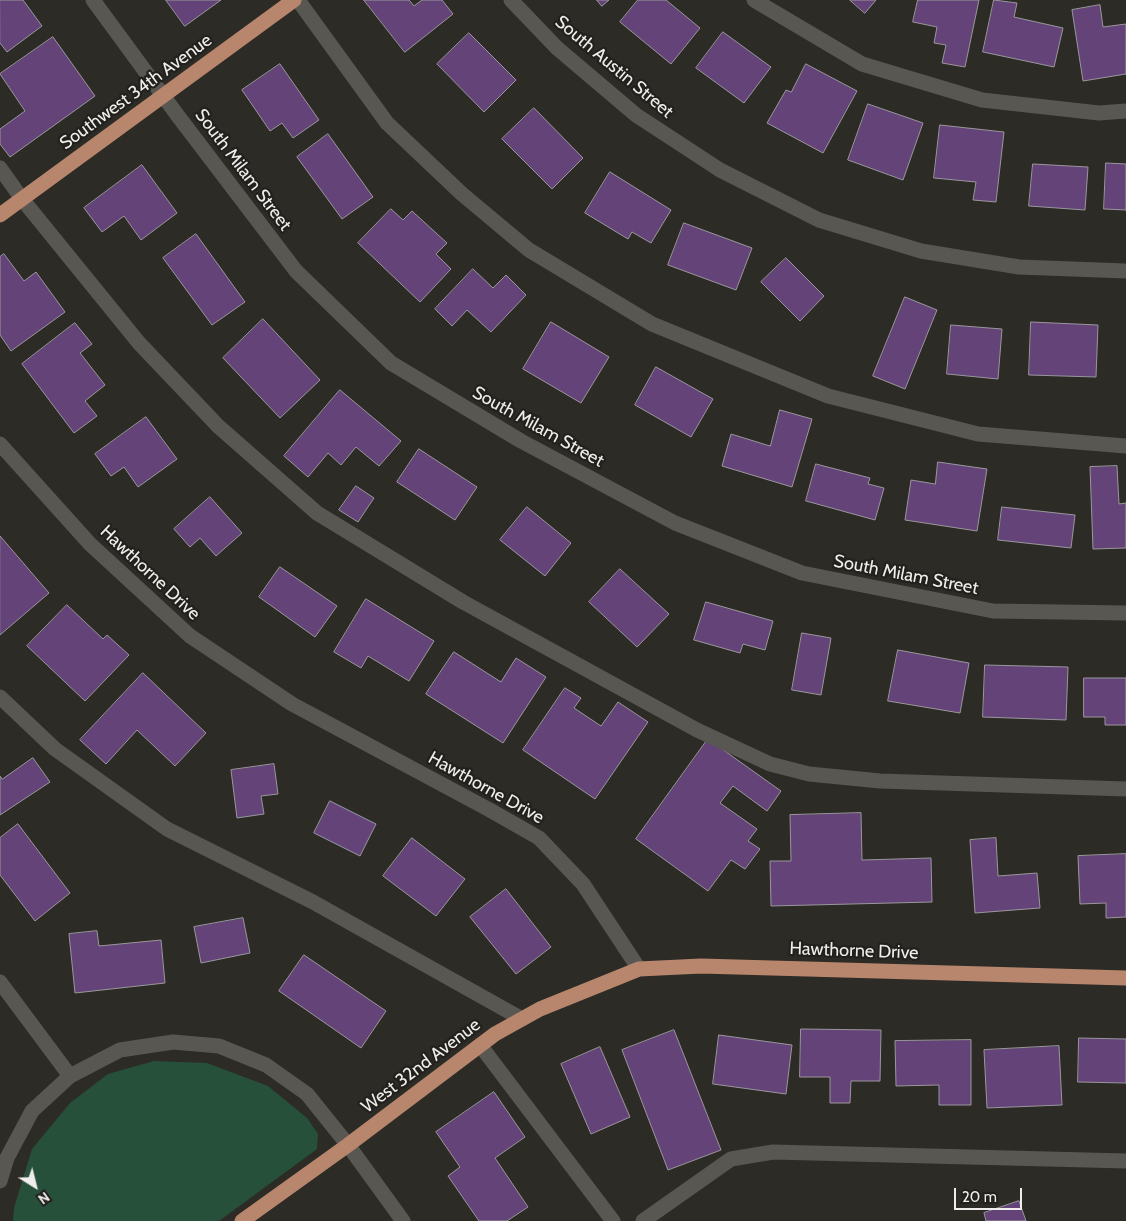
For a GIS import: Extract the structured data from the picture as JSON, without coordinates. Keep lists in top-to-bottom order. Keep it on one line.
{"streets":{"main road":["Southwest 34th Avenue","Hawthorne Drive","West 32nd Avenue"],"street":["South Austin Street","South Milam Street"]},"crossings":[["Southwest 34th Avenue","South Milam Street"],["Hawthorne Drive","West 32nd Avenue"]],"scale_bar":"20 m","north":"bottom right"}
